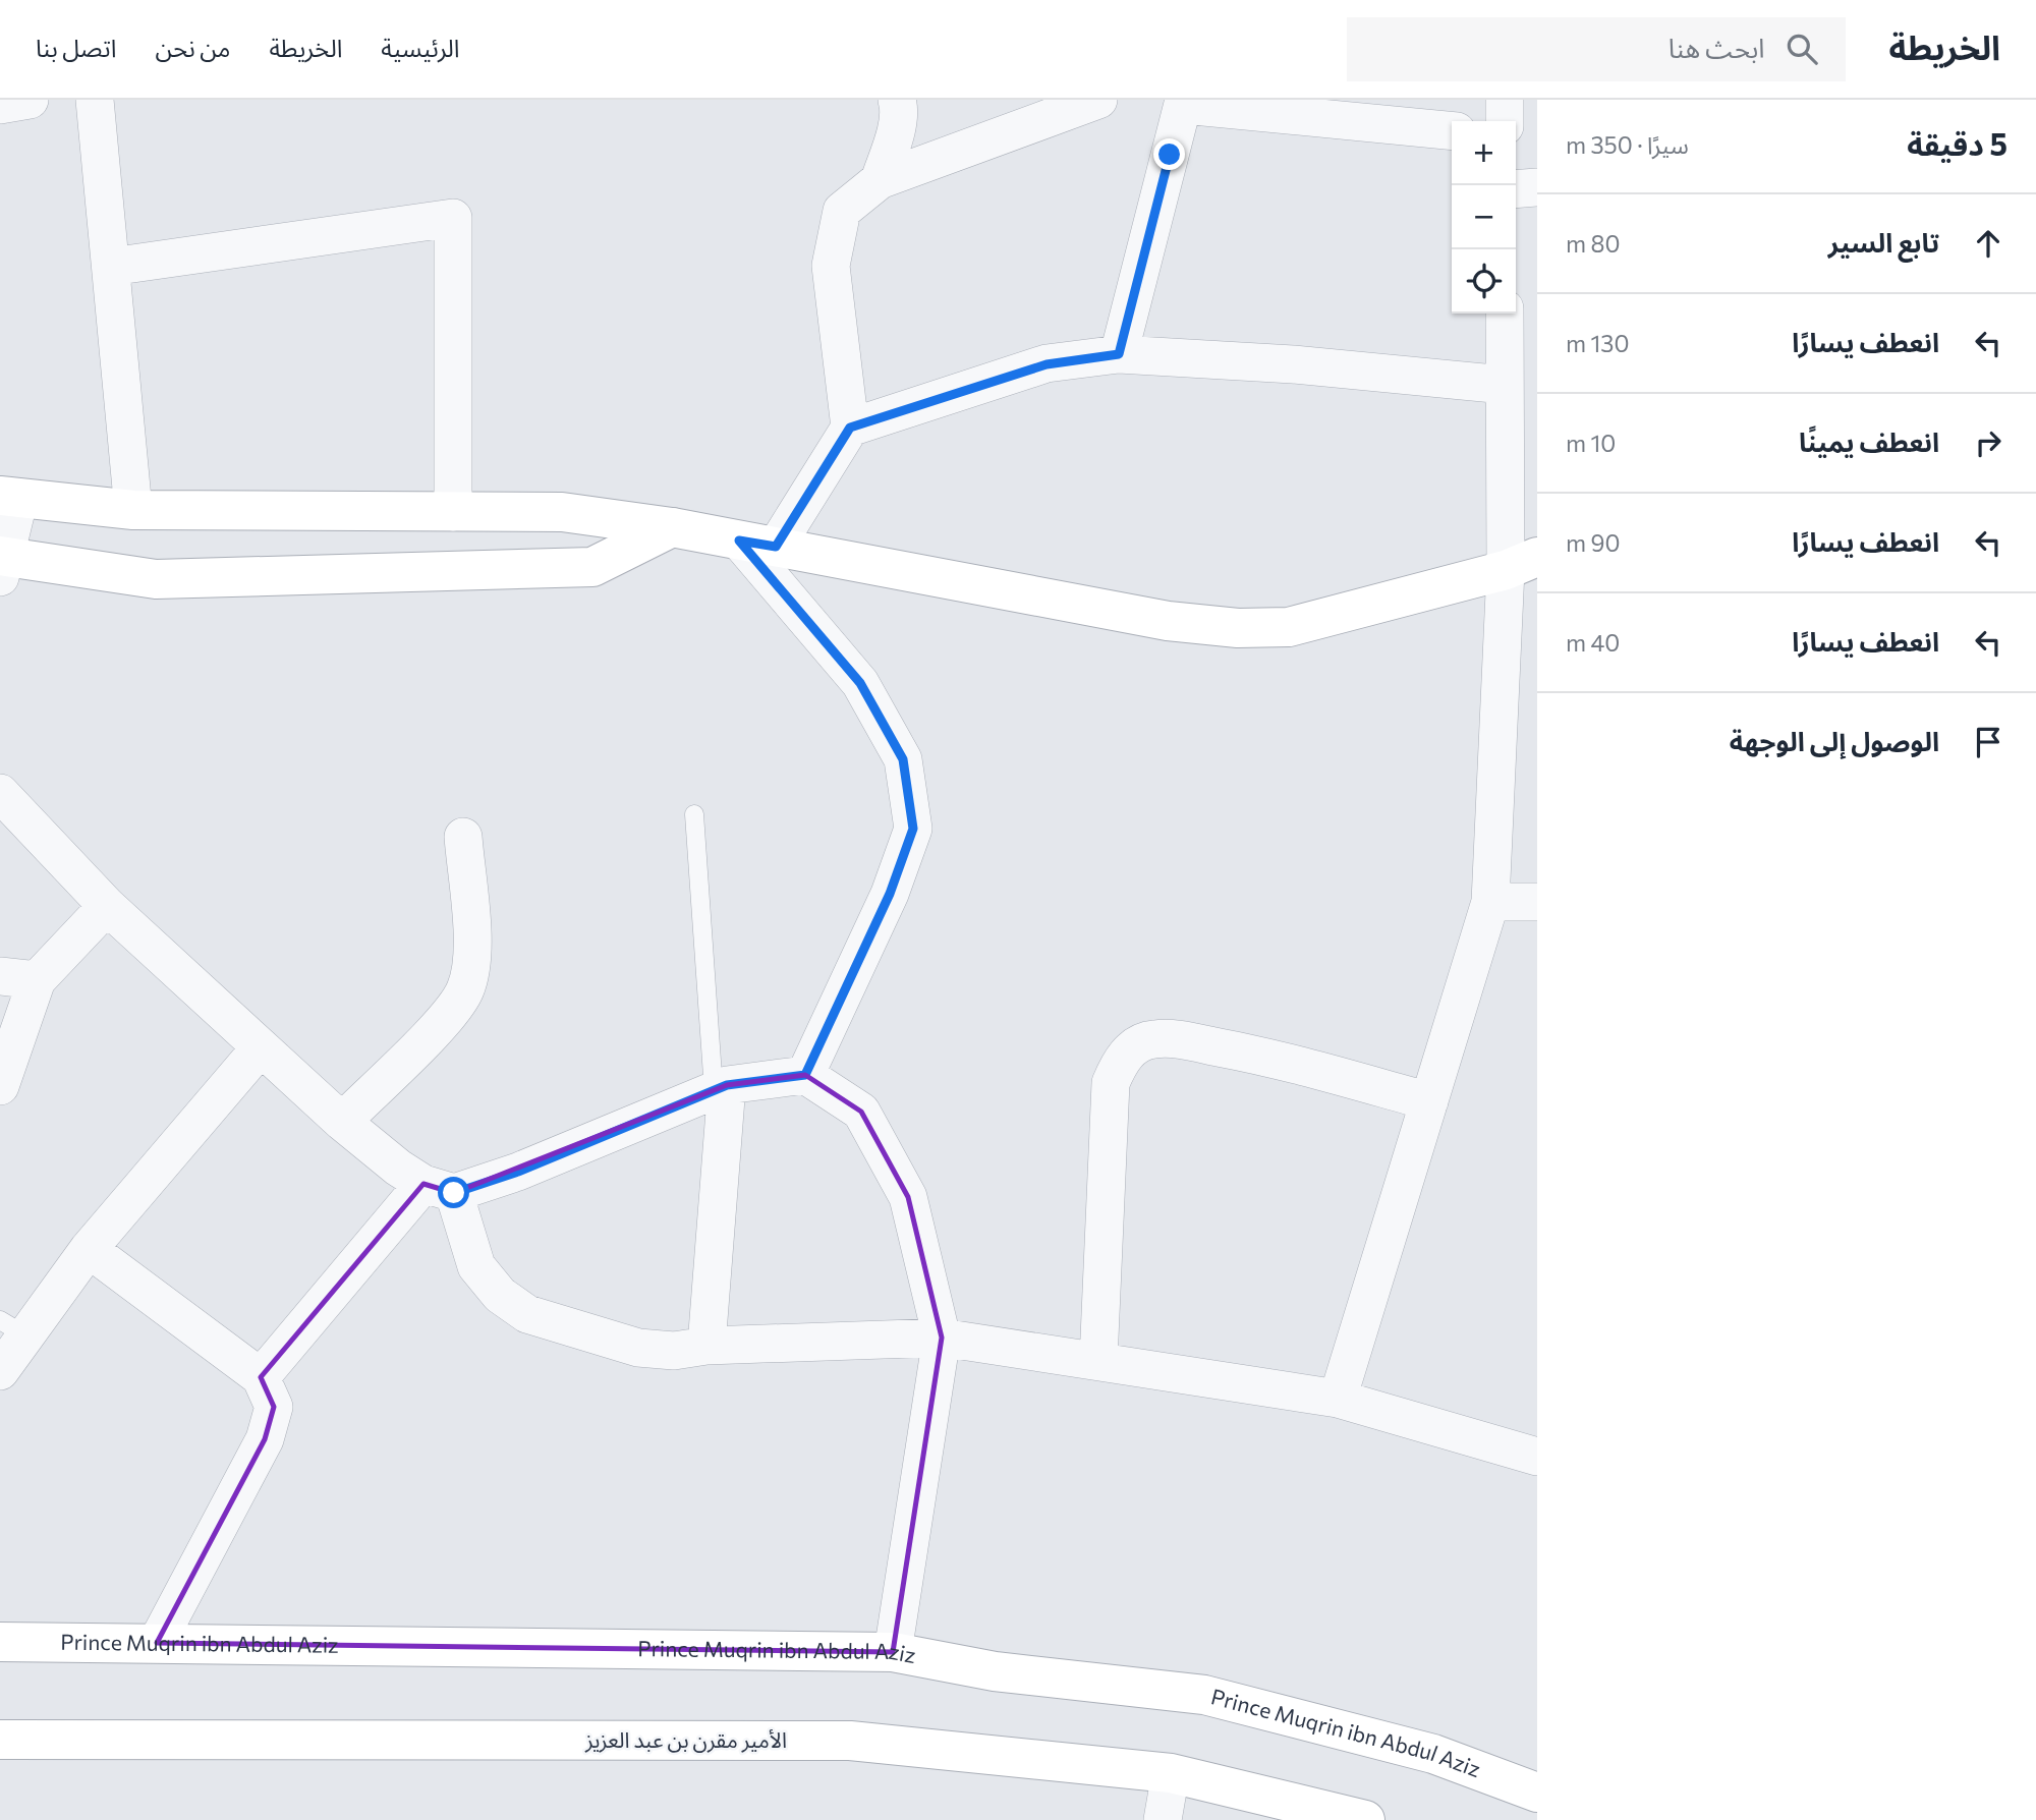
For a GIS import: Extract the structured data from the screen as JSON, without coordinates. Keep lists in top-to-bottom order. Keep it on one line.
{"streets":{"street":["Prince Muqrin ibn Abdul Aziz","الأمير مقرن بن عبد العزيز"]},"page":{"header":"الخريطة","search":"ابحث هنا","nav":["الرئيسية","الخريطة","من نحن","اتصل بنا"],"heading":["5 دقيقة","سيرًا · 350 m"],"map_buttons":["+","−"],"list":[["تابع السير","80 m"],["انعطف يسارًا","130 m"],["انعطف يمينًا","10 m"],["انعطف يسارًا","90 m"],["انعطف يسارًا","40 m"],"الوصول إلى الوجهة"]}}
